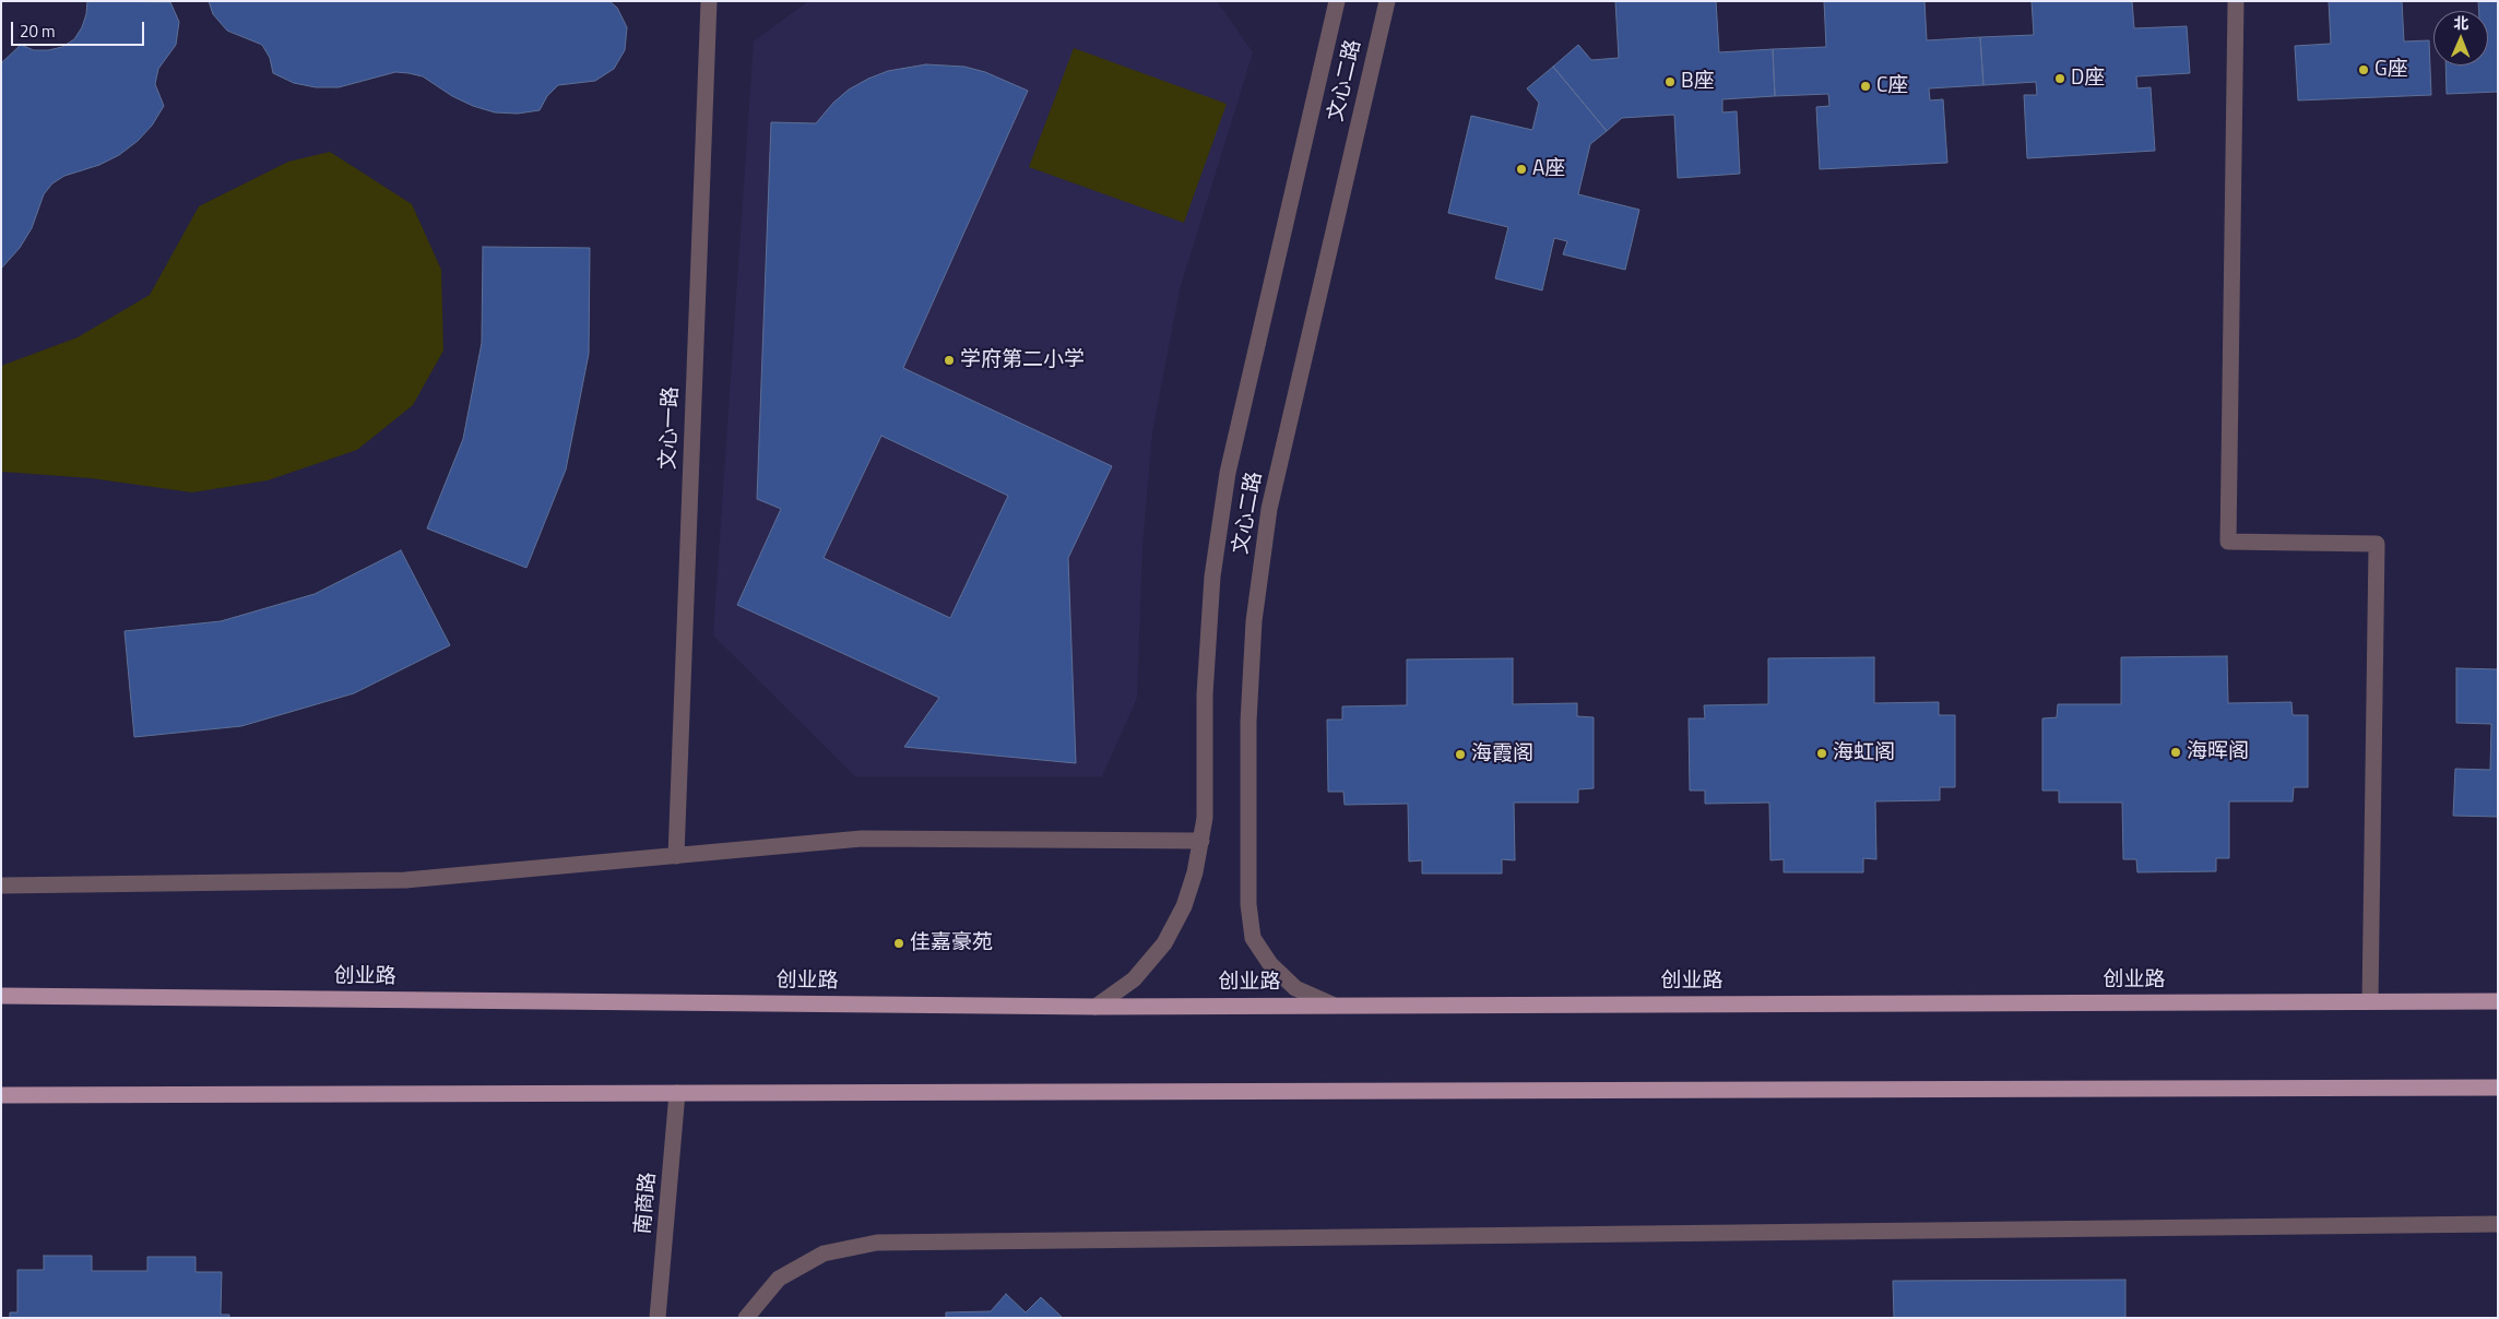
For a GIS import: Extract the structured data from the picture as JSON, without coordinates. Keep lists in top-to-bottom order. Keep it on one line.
{"streets":{"main road":["创业路"],"street":["文心二路","文心一路","南商路"]},"crossings":[["文心二路","创业路"]],"places":["G座","D座","B座","C座","A座","学府第二小学","海晖阁","海虹阁","海霞阁","佳嘉豪苑"],"scale_bar":"20 m","north":"top"}
